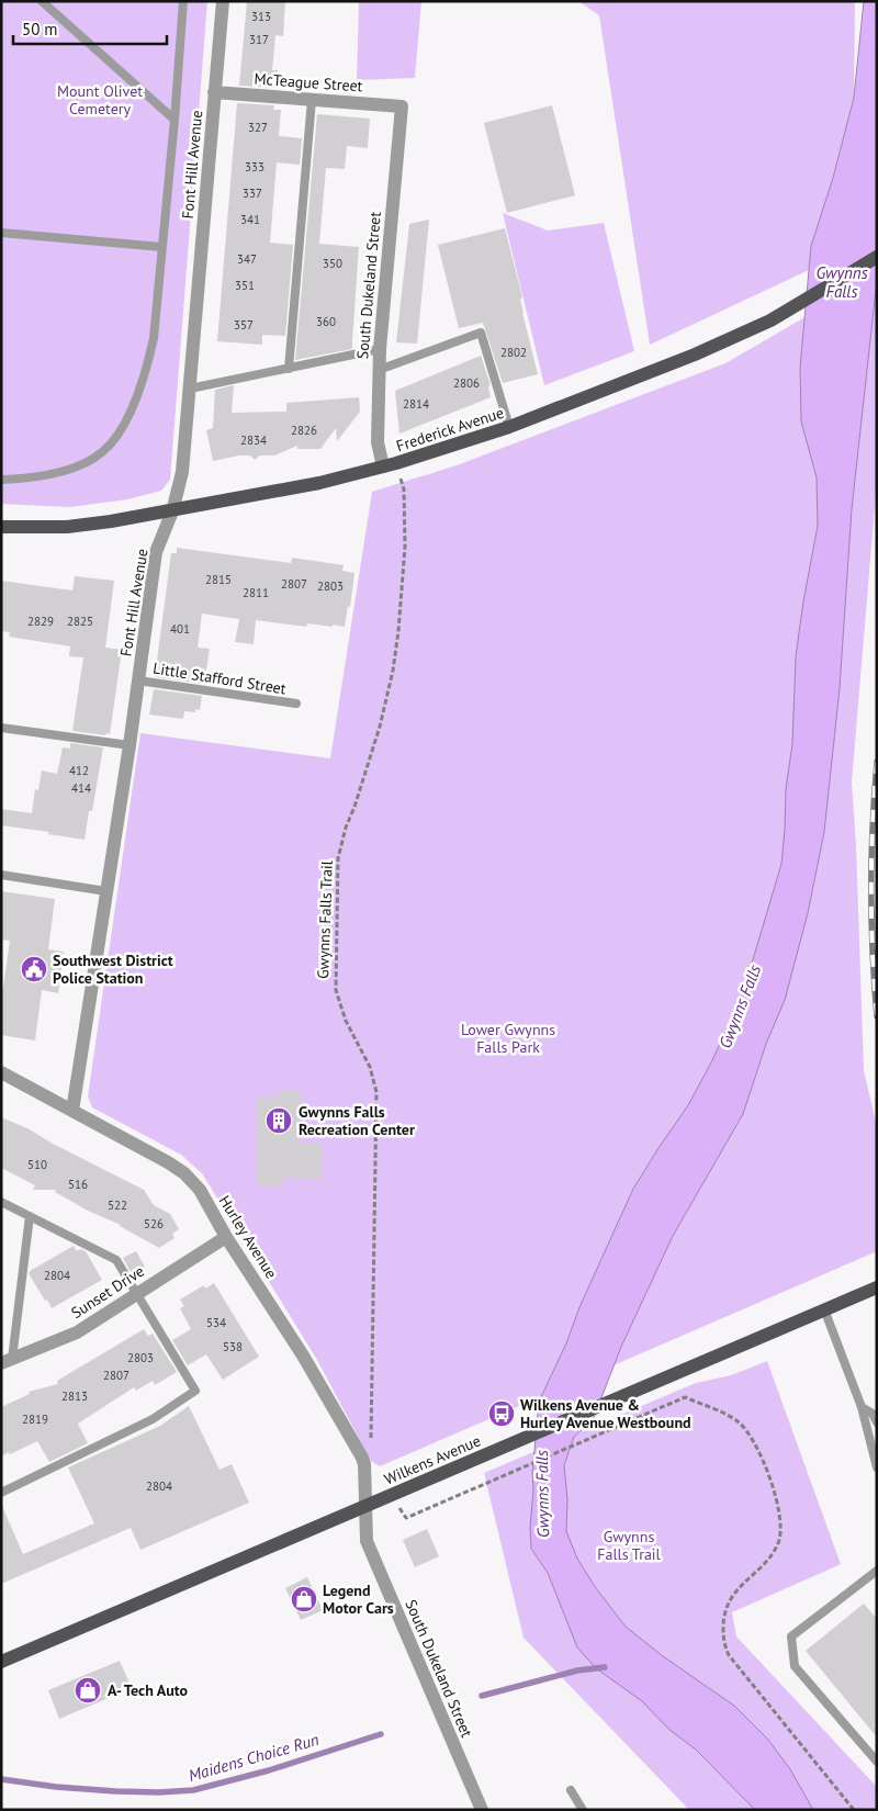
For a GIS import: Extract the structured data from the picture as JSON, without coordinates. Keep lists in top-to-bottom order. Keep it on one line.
{"streets":{"main road":["Frederick Avenue","Wilkens Avenue"],"street":["McTeague Street","Font Hill Avenue","South Dukeland Street","Hurley Avenue","Sunset Drive"],"lane":["Little Stafford Street"],"path":["Gwynns Falls Trail"]},"crossings":[["McTeague Street","Font Hill Avenue"],["McTeague Street","South Dukeland Street"],["Font Hill Avenue","Frederick Avenue"],["Font Hill Avenue","Little Stafford Street"],["Font Hill Avenue","Hurley Avenue"],["South Dukeland Street","Frederick Avenue"],["South Dukeland Street","Hurley Avenue"],["South Dukeland Street","Wilkens Avenue"],["Hurley Avenue","Sunset Drive"],["Hurley Avenue","Wilkens Avenue"]],"water":["Gwynns Falls","Maidens Choice Run"],"parks":["Mount Olivet Cemetery","Lower Gwynns Falls Park","Gwynns Falls Trail"],"places":{"public building":["Southwest District Police Station"],"building":["Gwynns Falls Recreation Center"],"bus stop":["Wilkens Avenue & Hurley Avenue Westbound"],"shop":["Legend Motor Cars","A- Tech Auto"]},"house_numbers":["313","317","327","333","337","341","347","350","351","360","357","2802","2806","2814","2826","2834","2815","2807","2803","2811","2829","2825","401","412","414","510","516","522","526","2804","534","538","2803","2807","2813","2819","2804"],"scale_bar":"50 m"}
